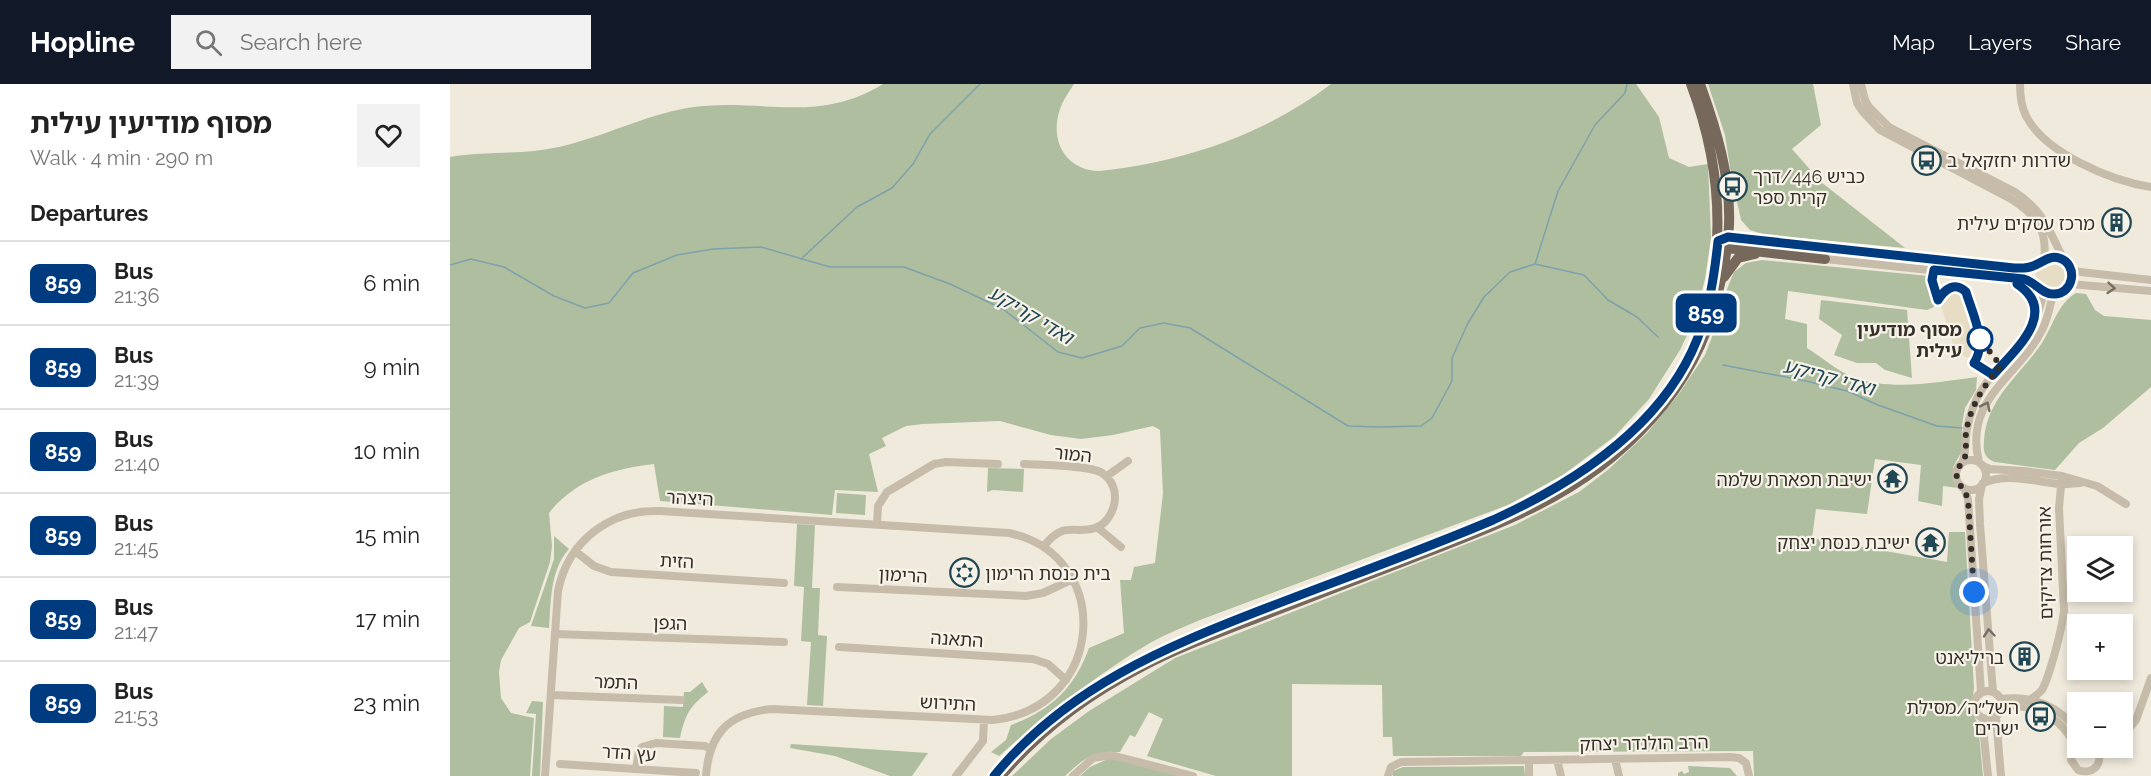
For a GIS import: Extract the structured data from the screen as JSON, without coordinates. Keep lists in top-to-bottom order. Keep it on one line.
{"streets":{"street":["המור","היצהר","הזית","אורחות צדיקים","הרימון","הגפן","התאנה","התמר","התירוש","הרב הולנדר יצחק","עץ הדר"]},"crossings":[["היצהר","הזית"],["היצהר","הגפן"],["היצהר","התמר"],["היצהר","התירוש"],["הרימון","התירוש"],["התאנה","התירוש"]],"water":["ואדי קריקע"],"places":{"bus stop":["שדרות יחזקאל ב","כביש 446/דרך קרית ספר","השל״ה/מסילת ישרים"],"building":["מרכז עסקים עילית","בריליאנט"],"other":["מסוף מודיעין עילית"],"temple":["ישיבת תפארת שלמה","ישיבת כנסת יצחק"],"synagogue":["בית כנסת הרימון"]},"lines":["bus line 859"],"page":{"header":"Hopline","search":"Search here","nav":["Map","Layers","Share"],"heading":[["מסוף מודיעין עילית","Walk · 4 min · 290 m"],"Departures"],"on_map":"859","list":[{"mark":"859","name":"Bus","note":"21:36","value":"6 min"},{"mark":"859","name":"Bus","note":"21:39","value":"9 min"},{"mark":"859","name":"Bus","note":"21:40","value":"10 min"},{"mark":"859","name":"Bus","note":"21:45","value":"15 min"},{"mark":"859","name":"Bus","note":"21:47","value":"17 min"},{"mark":"859","name":"Bus","note":"21:53","value":"23 min"}],"map_buttons":["+","−"]}}
